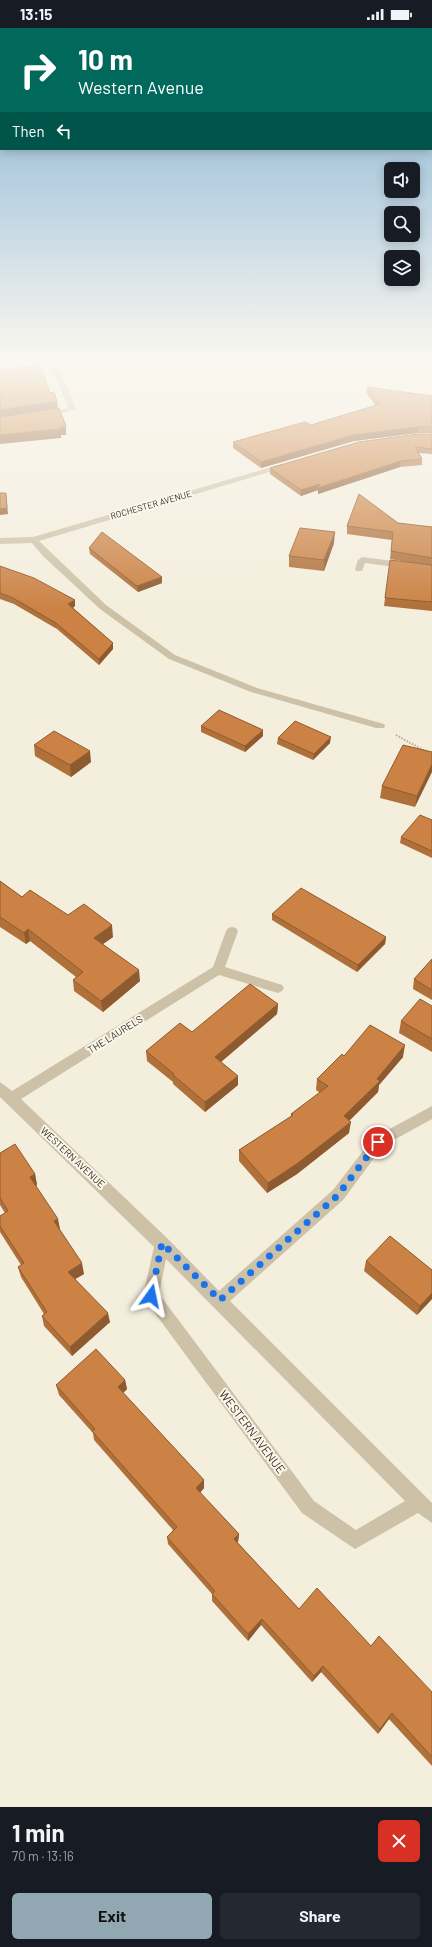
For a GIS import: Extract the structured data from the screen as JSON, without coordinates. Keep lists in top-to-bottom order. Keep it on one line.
{"streets":{"street":["ROCHESTER AVENUE","THE LAURELS","WESTERN AVENUE"]},"crossings":[["THE LAURELS","WESTERN AVENUE"]],"page":{"status":"13:15","turn":["10 m","Western Avenue"],"then":"Then","heading":["1 min","70 m · 13:16"],"buttons":["Exit","Share"]}}
